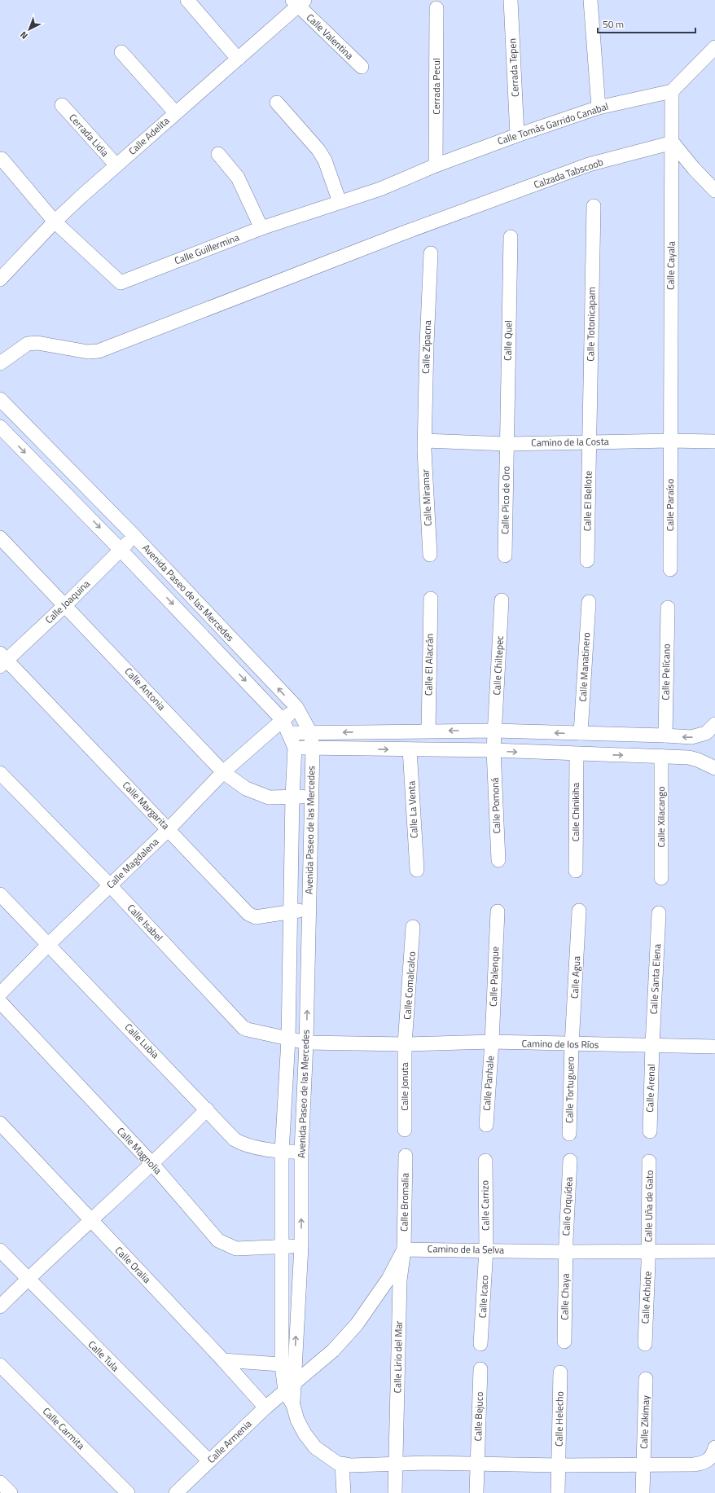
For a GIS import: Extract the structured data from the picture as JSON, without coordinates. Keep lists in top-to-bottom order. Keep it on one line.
{"streets":{"street":["Calle Valentina","Cerrada Tepen","Cerrada Pecul","Calle Tomás Garrido Canabal","Cerrada Lidia","Calle Adelita","Calzada Tabscoob","Calle Guillermina","Calle Cayala","Calle Totonicapam","Calle Quel","Calle Zipacna","Camino de la Costa","Calle Miramar","Calle Pico de Oro","Calle El Bellote","Calle Paraíso","Avenida Paseo de las Mercedes","Calle Joaquina","Calle El Alacrán","Calle Chiltepec","Calle Manatinero","Calle Pelícano","Calle Antonia","Calle Margarita","Calle Pomoná","Calle La Venta","Calle Chinikiha","Calle Xilacango","Calle Magdalena","Calle Isabel","Calle Palenque","Calle Agua","Calle Santa Elena","Calle Comalcalco","Calle Lubia","Camino de los Ríos","Calle Panhale","Calle Jonuta","Calle Arenal","Calle Tortuguero","Calle Magnolia","Calle Bromalia","Calle Carrizo","Calle Orquídea","Calle Uña de Gato","Camino de la Selva","Calle Oralia","Calle Icaco","Calle Chaya","Calle Achiote","Calle Tula","Calle Lirio del Mar","Calle Bejuco","Calle Helecho","Calle Zikimay","Calle Carmita","Calle Armenia"]},"crossings":[["Calle Valentina","Calle Adelita"],["Cerrada Tepen","Calle Tomás Garrido Canabal"],["Cerrada Pecul","Calle Tomás Garrido Canabal"],["Calle Tomás Garrido Canabal","Calle Guillermina"],["Calle Tomás Garrido Canabal","Calle Cayala"],["Cerrada Lidia","Calle Adelita"],["Calle Adelita","Calle Guillermina"],["Calzada Tabscoob","Calle Cayala"],["Calle Cayala","Camino de la Costa"],["Calle Cayala","Calle Paraíso"],["Calle Totonicapam","Camino de la Costa"],["Calle Totonicapam","Calle El Bellote"],["Calle Quel","Camino de la Costa"],["Calle Quel","Calle Pico de Oro"],["Calle Zipacna","Camino de la Costa"],["Calle Zipacna","Calle Miramar"],["Camino de la Costa","Calle Miramar"],["Camino de la Costa","Calle Pico de Oro"],["Camino de la Costa","Calle El Bellote"],["Camino de la Costa","Calle Paraíso"],["Avenida Paseo de las Mercedes","Calle Joaquina"],["Avenida Paseo de las Mercedes","Calle Antonia"],["Avenida Paseo de las Mercedes","Calle Margarita"],["Avenida Paseo de las Mercedes","Calle Magdalena"],["Avenida Paseo de las Mercedes","Calle Isabel"],["Avenida Paseo de las Mercedes","Calle Lubia"],["Avenida Paseo de las Mercedes","Calle Magnolia"],["Avenida Paseo de las Mercedes","Calle Armenia"],["Calle Joaquina","Calle Antonia"],["Calle Joaquina","Calle Margarita"],["Calle Chiltepec","Calle Pomoná"],["Calle Antonia","Calle Magdalena"],["Calle Margarita","Calle Magdalena"],["Calle Magdalena","Calle Isabel"],["Calle Magdalena","Calle Lubia"],["Calle Isabel","Calle Comalcalco"],["Calle Isabel","Camino de los Ríos"],["Calle Isabel","Calle Jonuta"],["Calle Palenque","Camino de los Ríos"],["Calle Palenque","Calle Panhale"],["Calle Agua","Camino de los Ríos"],["Calle Agua","Calle Tortuguero"],["Calle Santa Elena","Camino de los Ríos"],["Calle Santa Elena","Calle Arenal"],["Calle Comalcalco","Camino de los Ríos"],["Calle Comalcalco","Calle Jonuta"],["Camino de los Ríos","Calle Panhale"],["Camino de los Ríos","Calle Jonuta"],["Camino de los Ríos","Calle Arenal"],["Camino de los Ríos","Calle Tortuguero"],["Calle Bromalia","Camino de la Selva"],["Calle Bromalia","Calle Lirio del Mar"],["Calle Carrizo","Camino de la Selva"],["Calle Carrizo","Calle Icaco"],["Calle Orquídea","Camino de la Selva"],["Calle Orquídea","Calle Chaya"],["Calle Uña de Gato","Camino de la Selva"],["Calle Uña de Gato","Calle Achiote"],["Camino de la Selva","Calle Icaco"],["Camino de la Selva","Calle Chaya"],["Camino de la Selva","Calle Achiote"],["Camino de la Selva","Calle Lirio del Mar"],["Calle Oralia","Calle Armenia"],["Calle Tula","Calle Armenia"]],"scale_bar":"50 m","north":"bottom left"}
